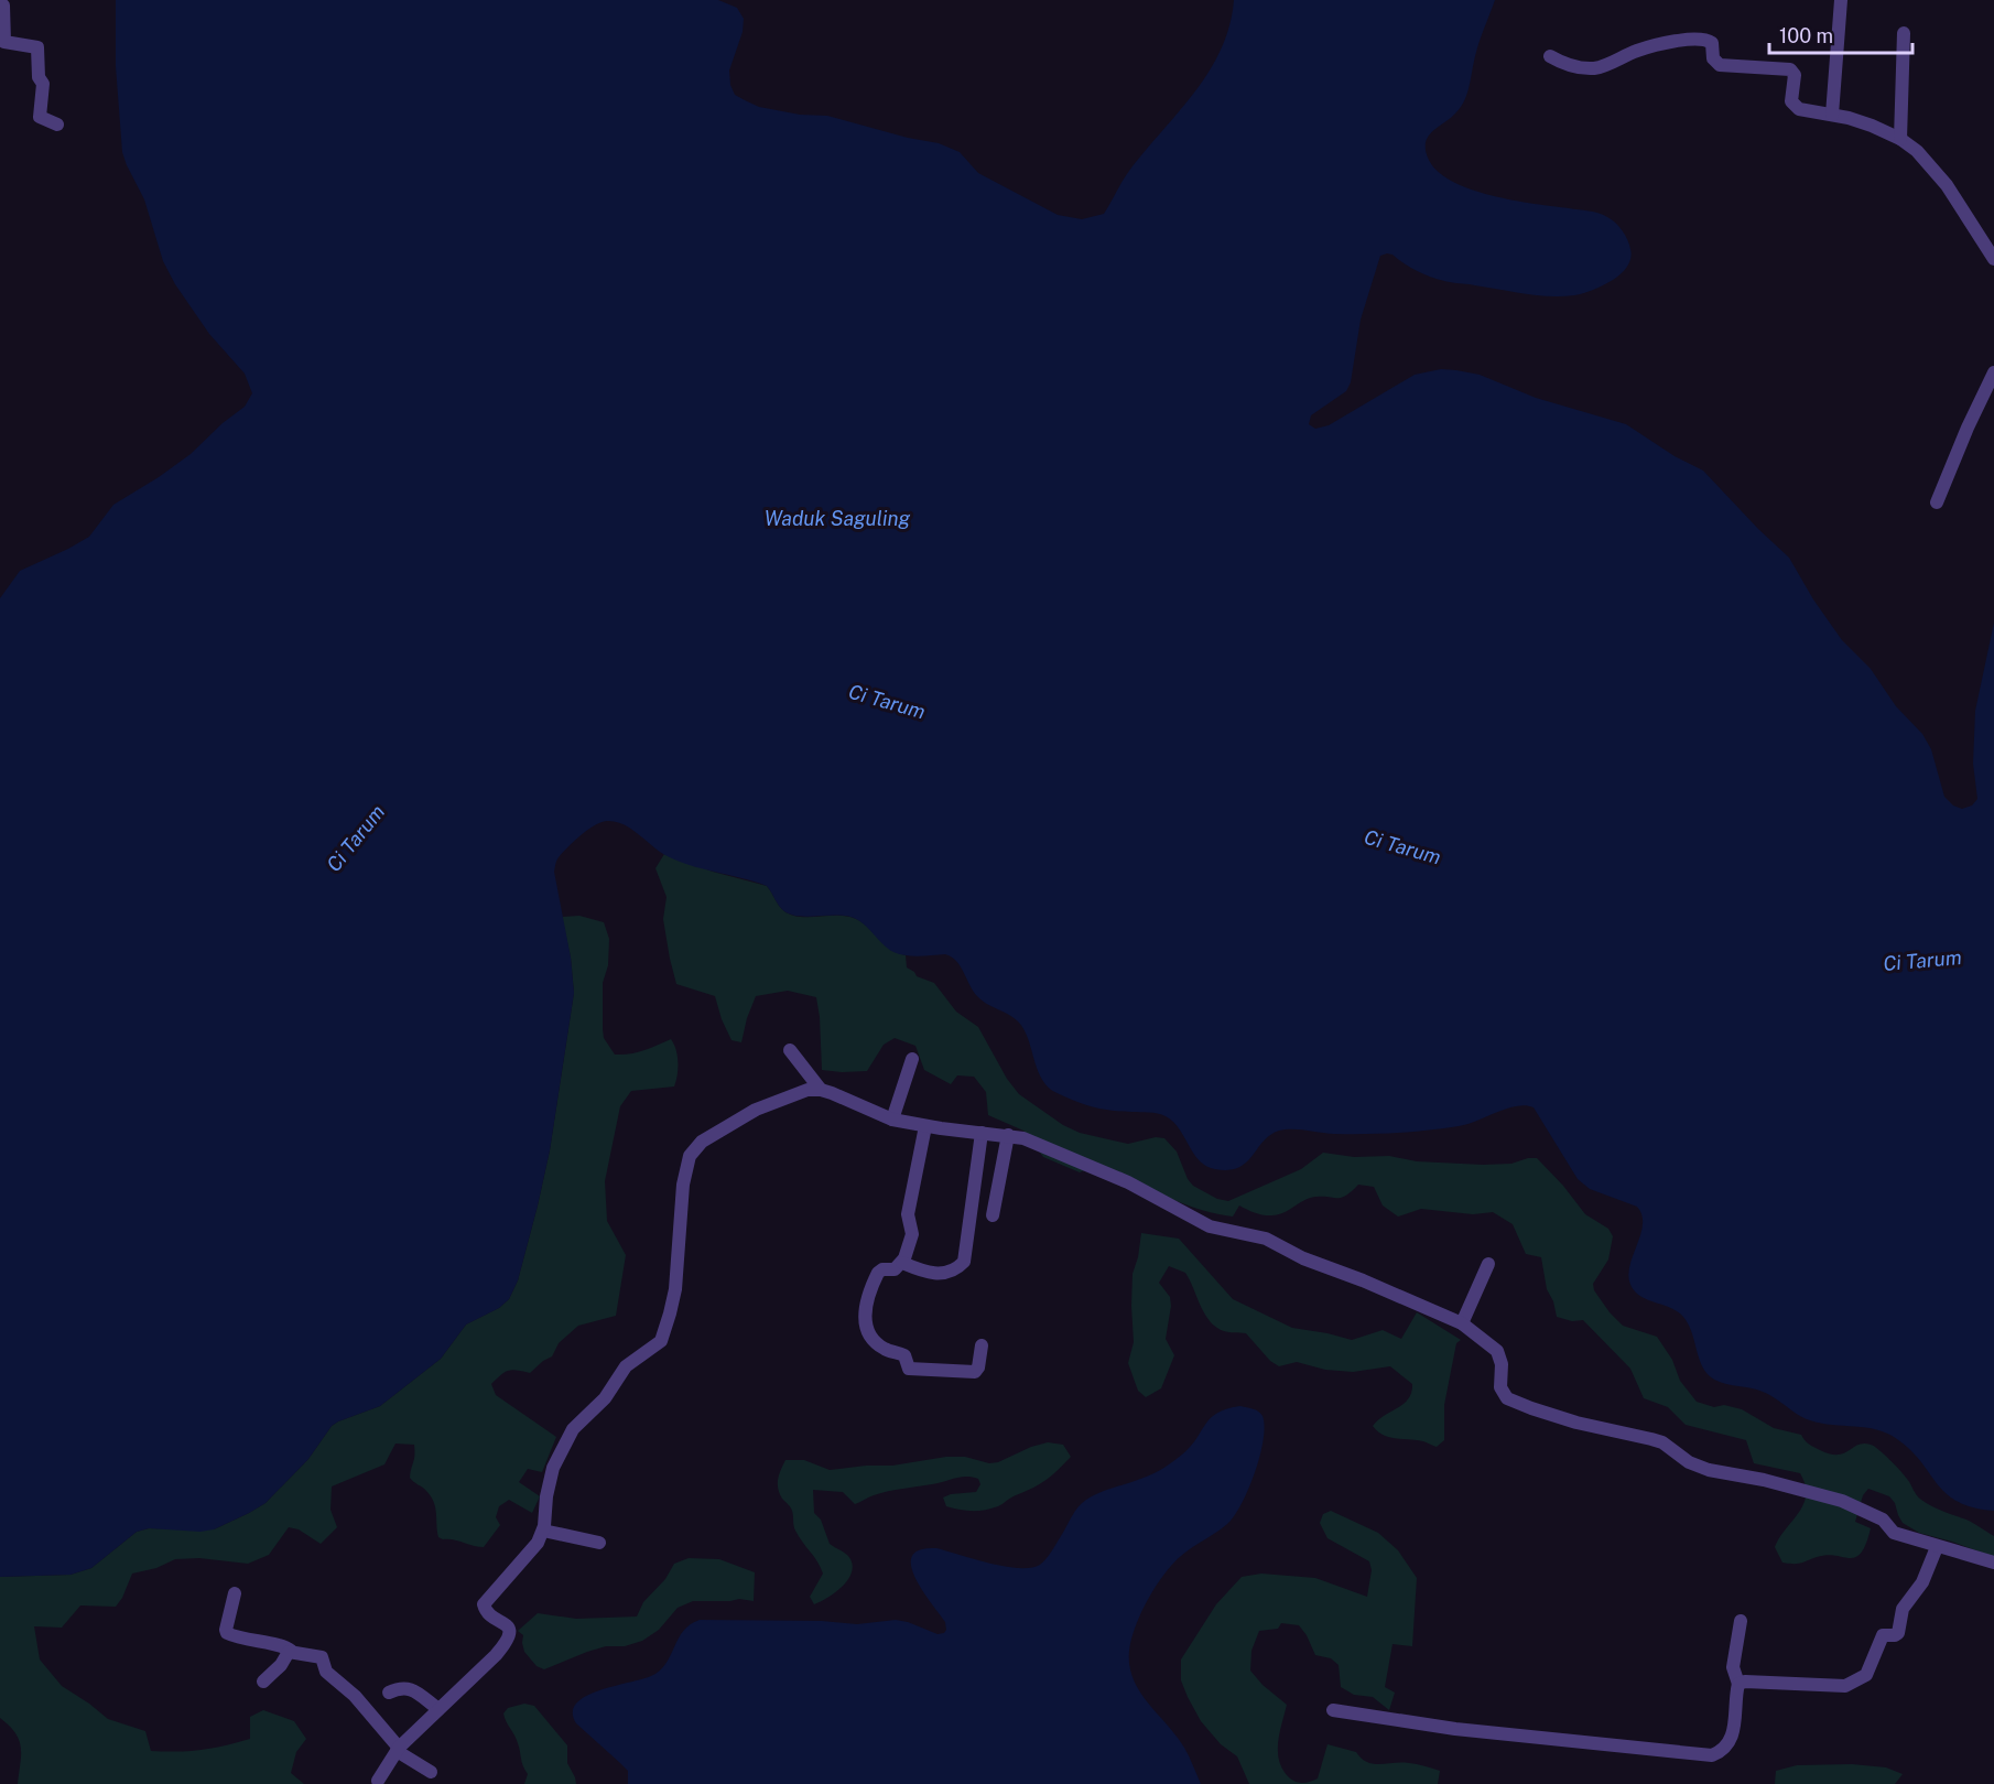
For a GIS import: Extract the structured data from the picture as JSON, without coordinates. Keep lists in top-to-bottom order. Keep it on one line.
{"water":["Waduk Saguling","Ci Tarum"],"scale_bar":"100 m"}
